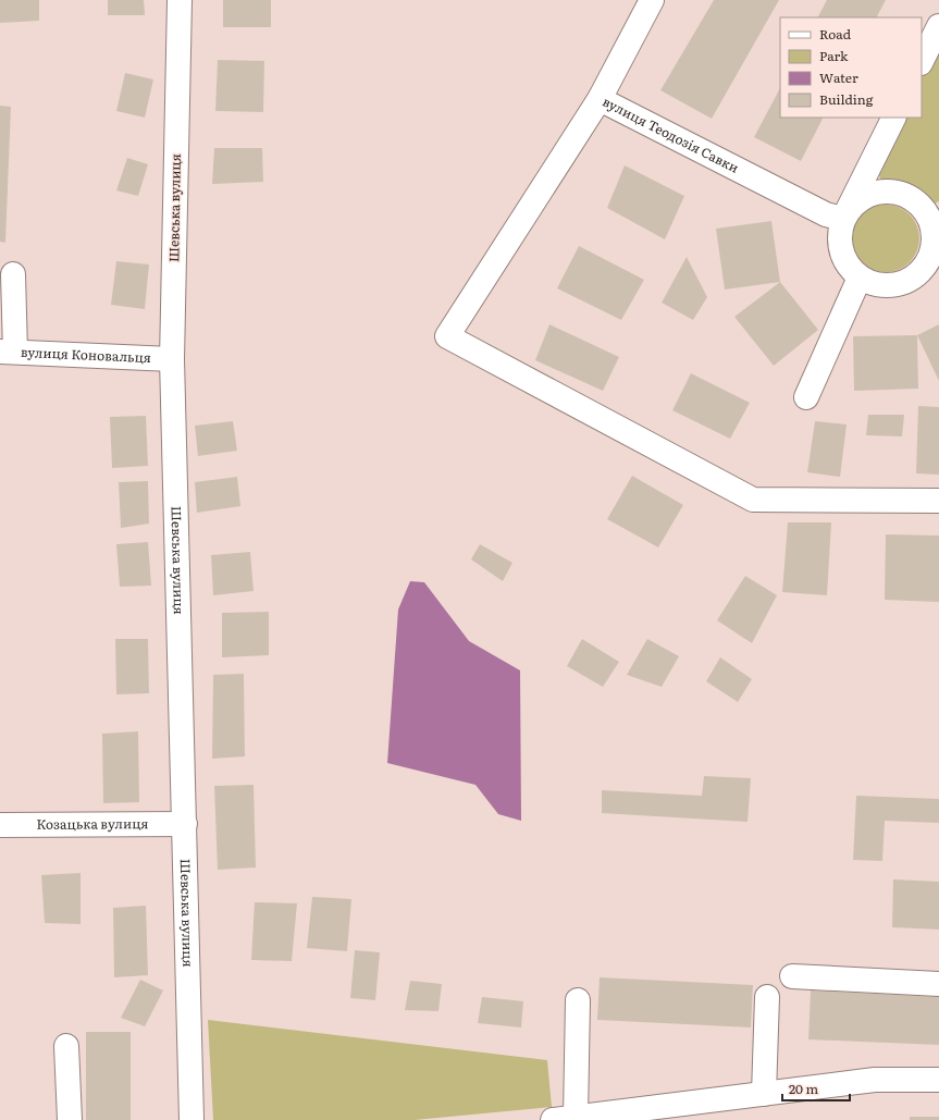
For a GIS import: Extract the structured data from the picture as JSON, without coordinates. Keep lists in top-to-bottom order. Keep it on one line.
{"streets":{"street":["вулиця Теодозія Савки","Шевська вулиця","вулиця Коновальця","Козацька вулиця"]},"crossings":[["Шевська вулиця","вулиця Коновальця"],["Шевська вулиця","Козацька вулиця"]],"legend":["Road","Park","Water","Building"],"scale_bar":"20 m"}
